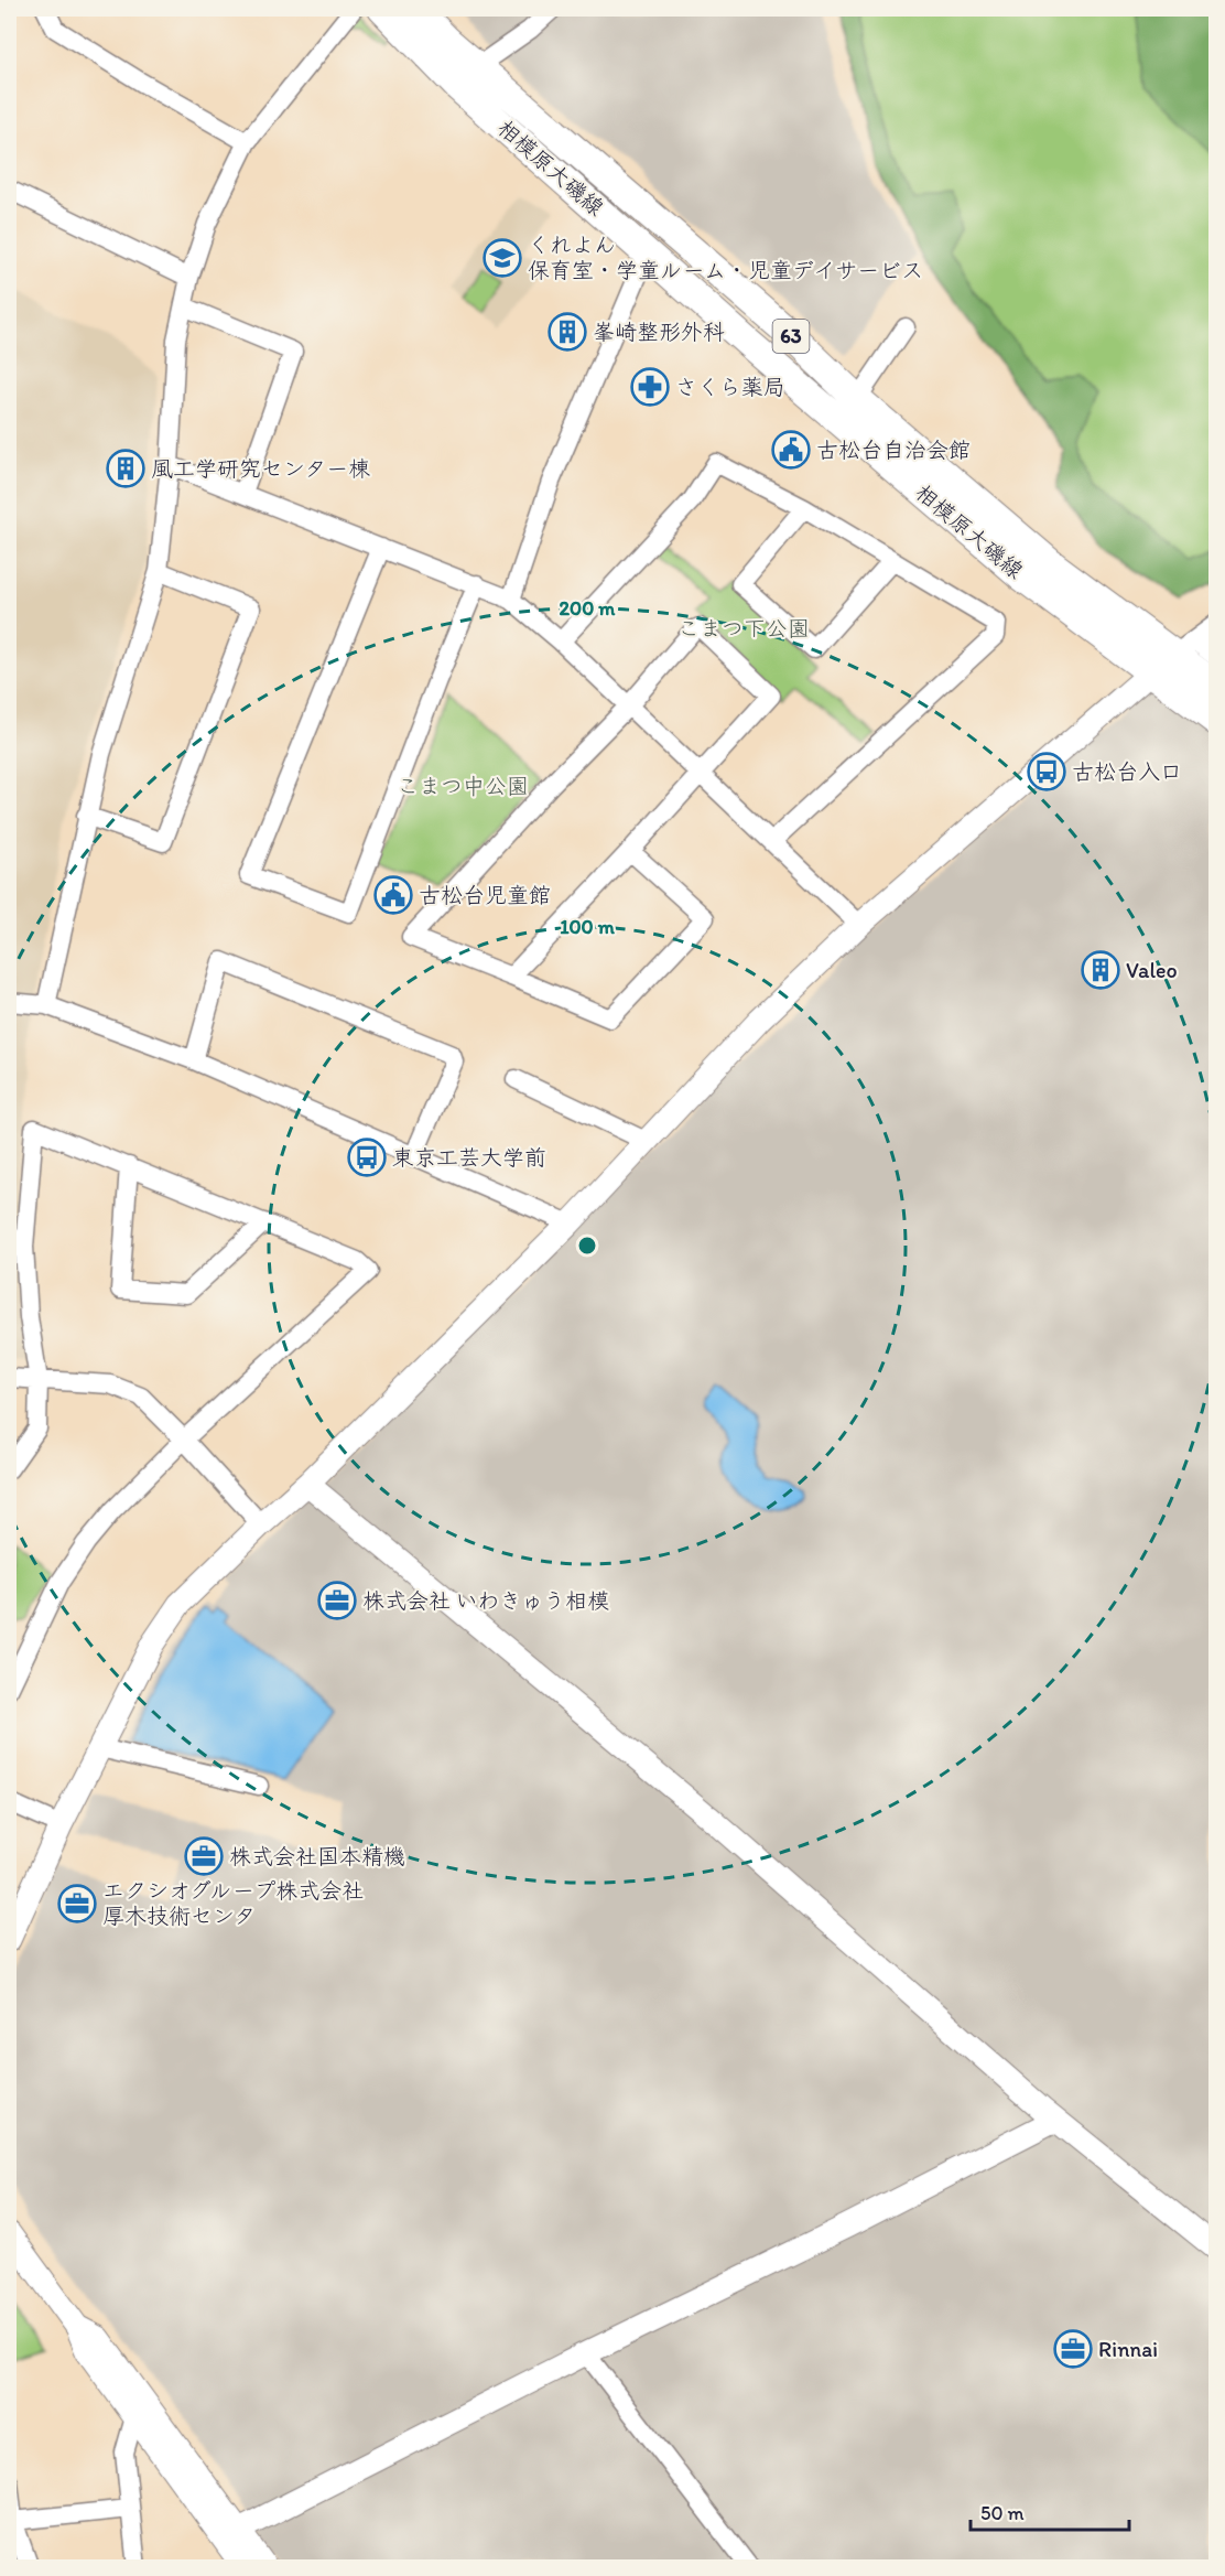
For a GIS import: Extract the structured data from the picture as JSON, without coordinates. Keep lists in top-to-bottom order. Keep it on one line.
{"streets":{"main road":["相模原大磯線","63"]},"parks":["こまつ下公園","こまつ中公園"],"places":{"school or university":["くれよん 保育室・学童ルーム・児童デイサービス"],"building":["峯崎整形外科","風工学研究センター棟","Valeo"],"pharmacy":["さくら薬局"],"public building":["古松台自治会館","古松台児童館"],"bus stop":["古松台入口","東京工芸大学前"],"office":["株式会社 いわきゅう相模","株式会社国本精機","エクシオグループ株式会社 厚木技術センタ","Rinnai"]},"scale_bar":"50 m","rings":["200 m","100 m"]}
